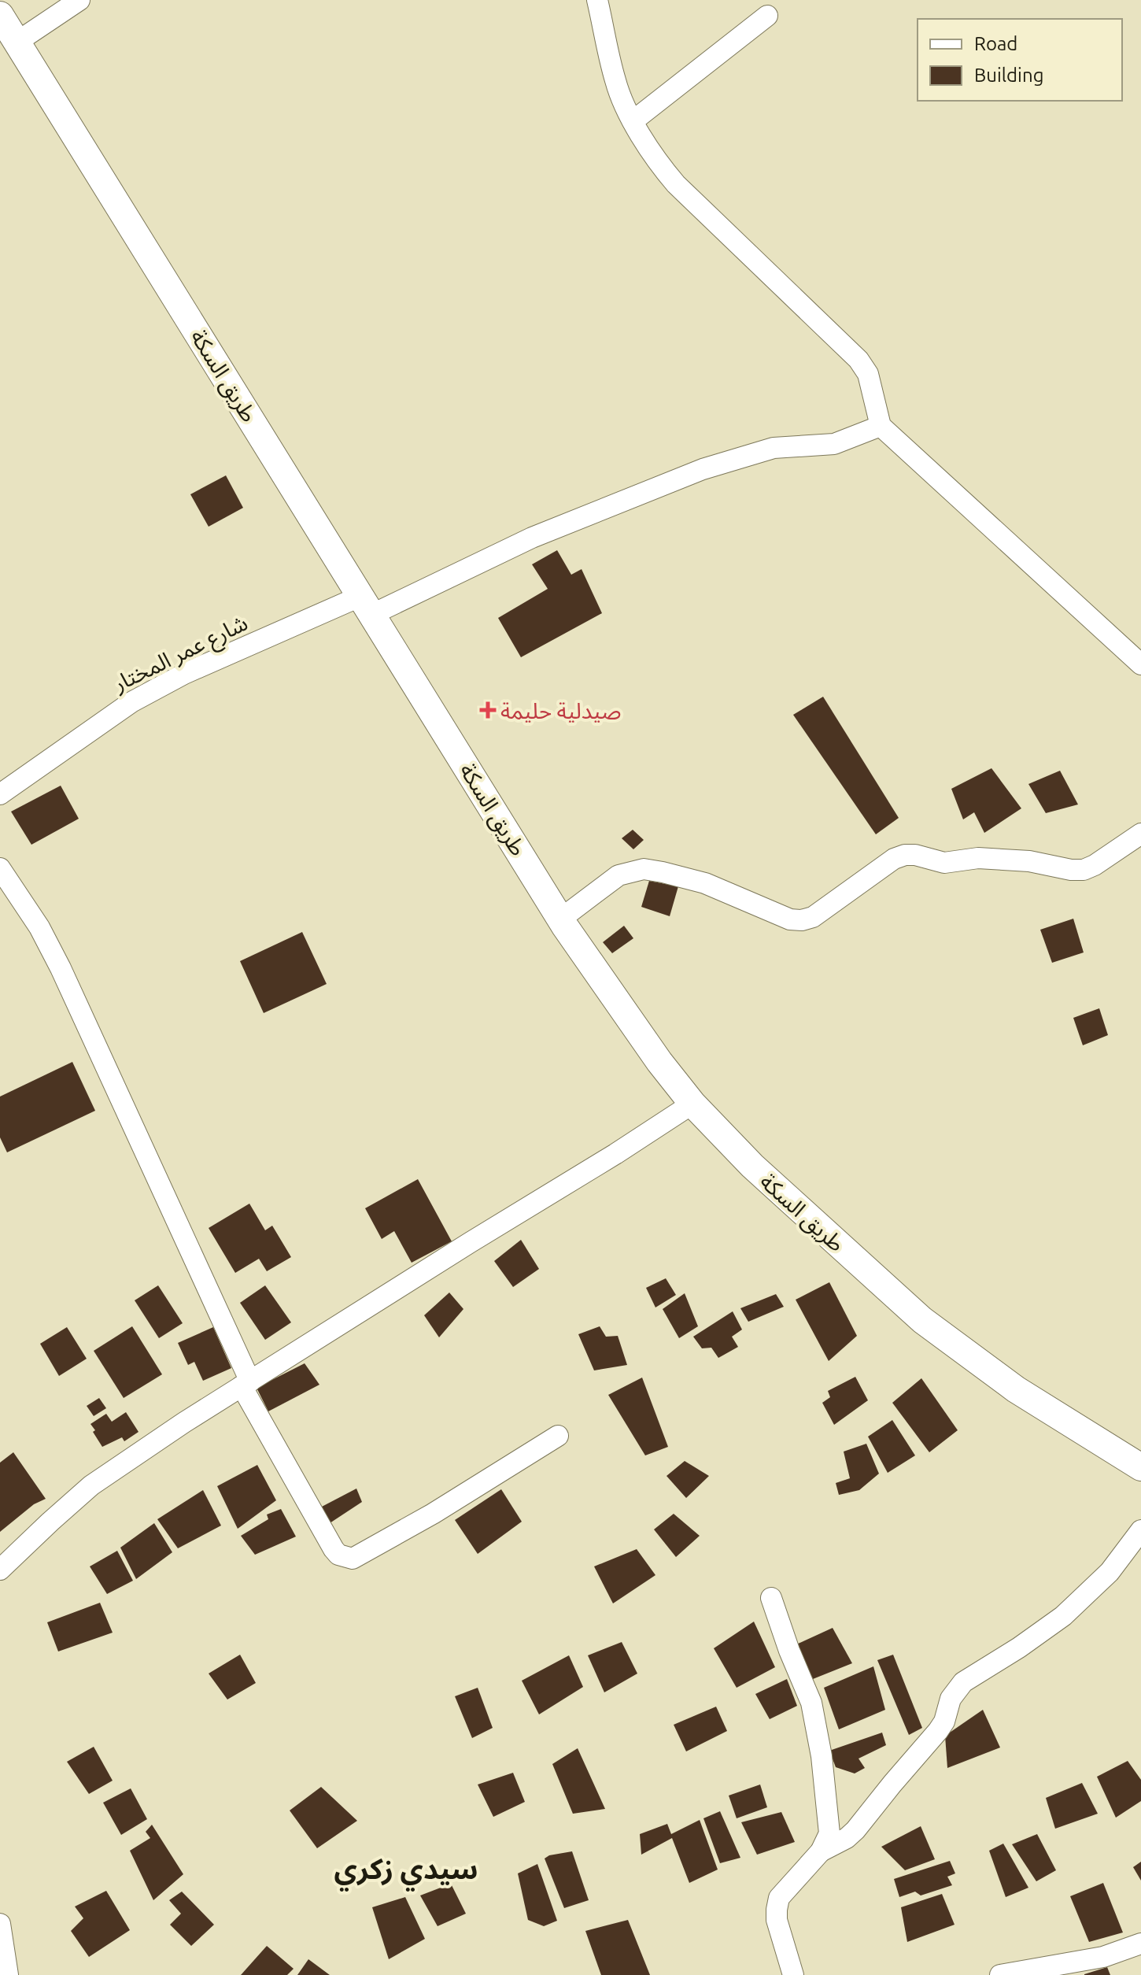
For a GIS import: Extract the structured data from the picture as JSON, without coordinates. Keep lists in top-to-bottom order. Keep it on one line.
{"streets":{"main road":["طريق السكة"],"street":["شارع عمر المختار"]},"crossings":[["طريق السكة","شارع عمر المختار"]],"districts":["سيدي زكري"],"places":{"health":["صيدلية حليمة"]},"legend":["Road","Building"]}
